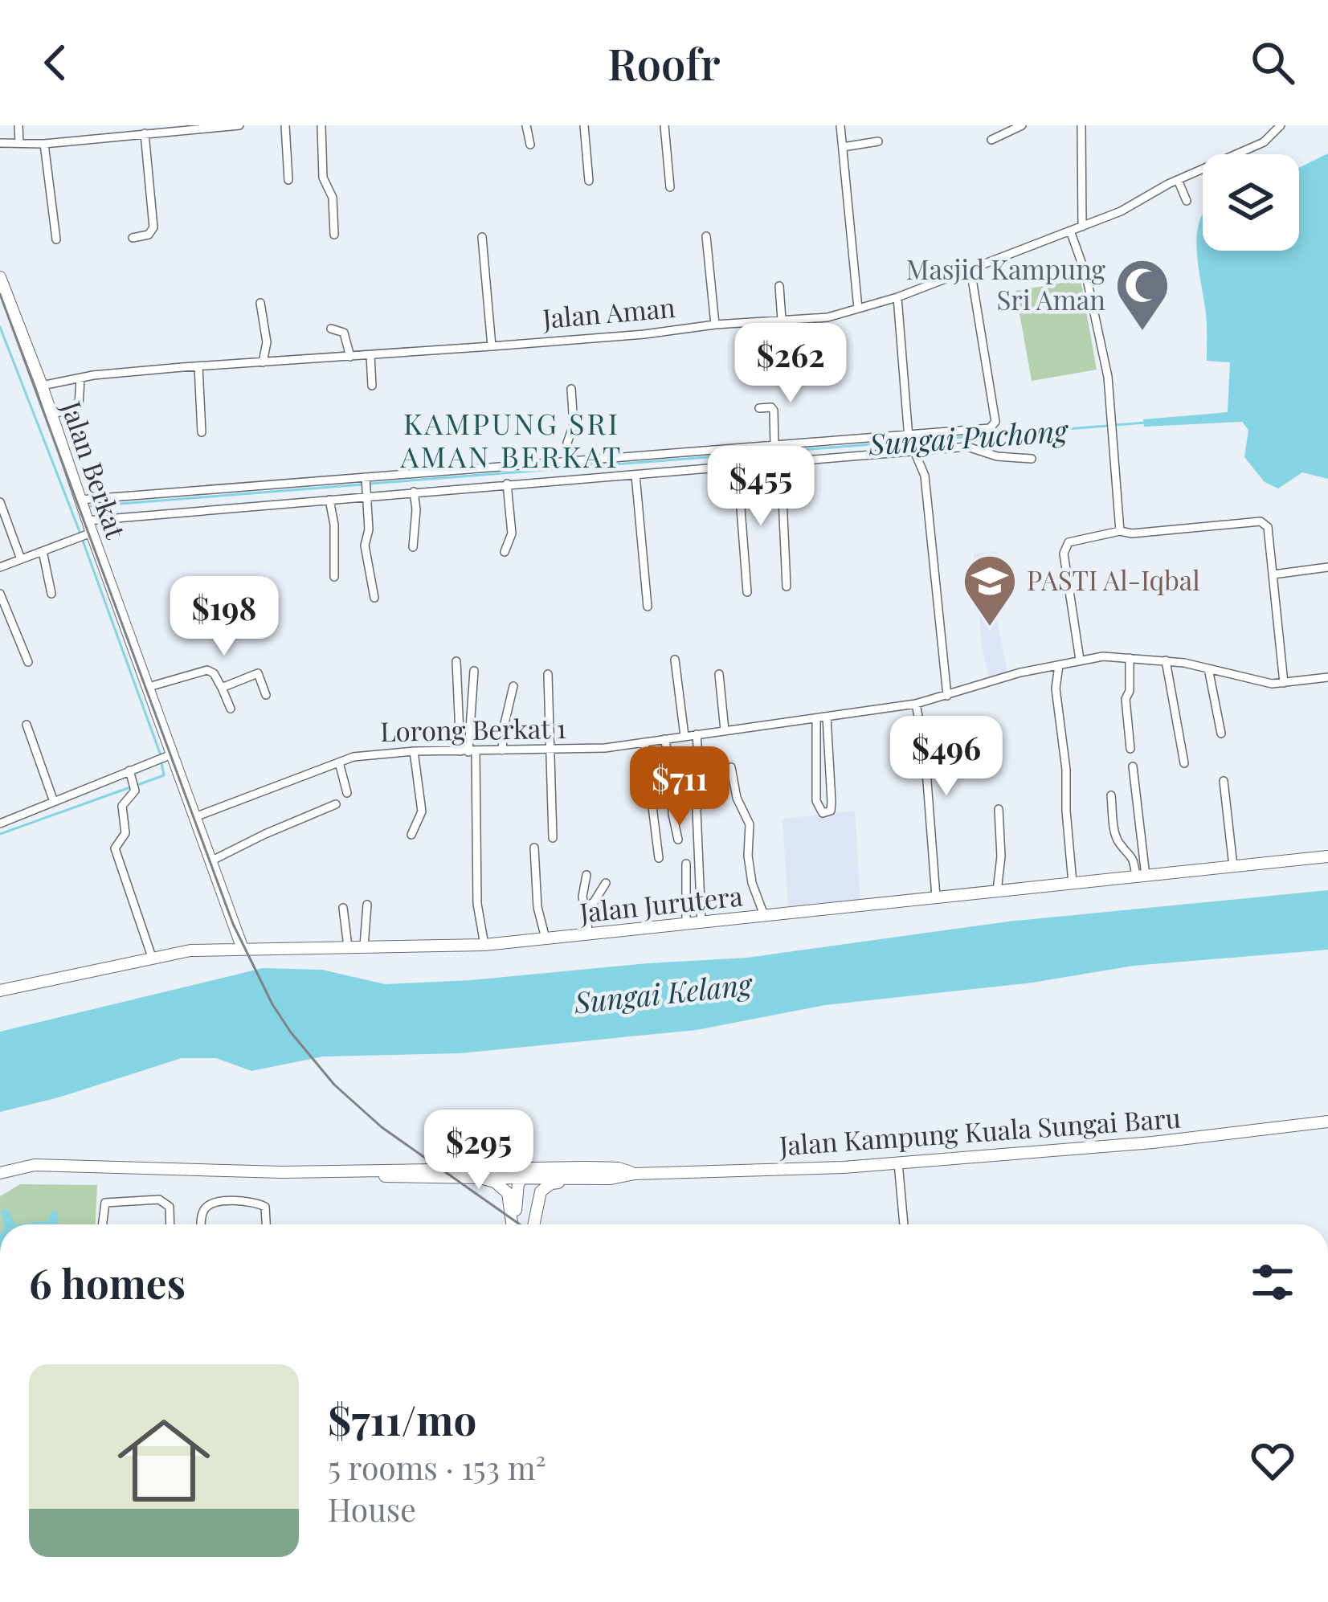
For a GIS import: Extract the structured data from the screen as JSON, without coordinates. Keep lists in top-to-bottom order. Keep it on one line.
{"streets":{"street":["Jalan Aman","Jalan Berkat","Lorong Berkat 1","Jalan Jurutera","Jalan Kampung Kuala Sungai Baru"]},"crossings":[["Jalan Aman","Jalan Berkat"],["Jalan Berkat","Lorong Berkat 1"],["Jalan Berkat","Jalan Jurutera"]],"districts":["KAMPUNG SRI AMAN BERKAT"],"water":["Sungai Puchong","Sungai Kelang"],"places":{"mosque":["Masjid Kampung Sri Aman"],"school or university":["PASTI Al-Iqbal"]},"page":{"header":"Roofr","price":["$262","$455","$198","$496","$711","$295"],"heading":"6 homes","list":[{"name":"$711/mo","note":"5 rooms · 153 m² · House"}]}}
